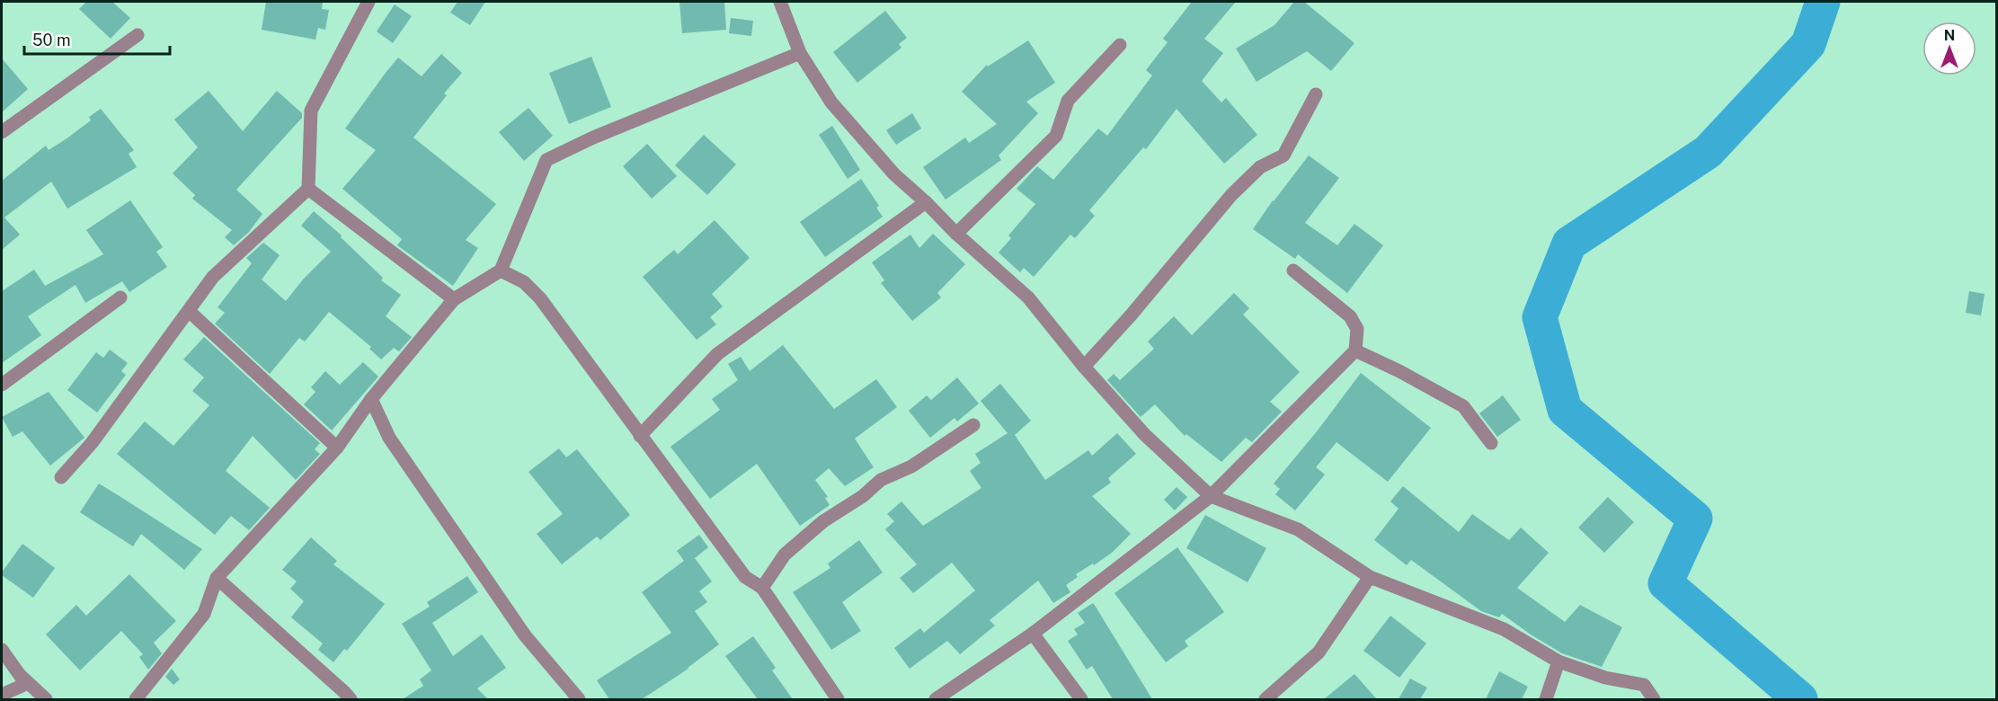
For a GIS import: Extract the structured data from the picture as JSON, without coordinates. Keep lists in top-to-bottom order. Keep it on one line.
{"scale_bar":"50 m","north":"top"}
